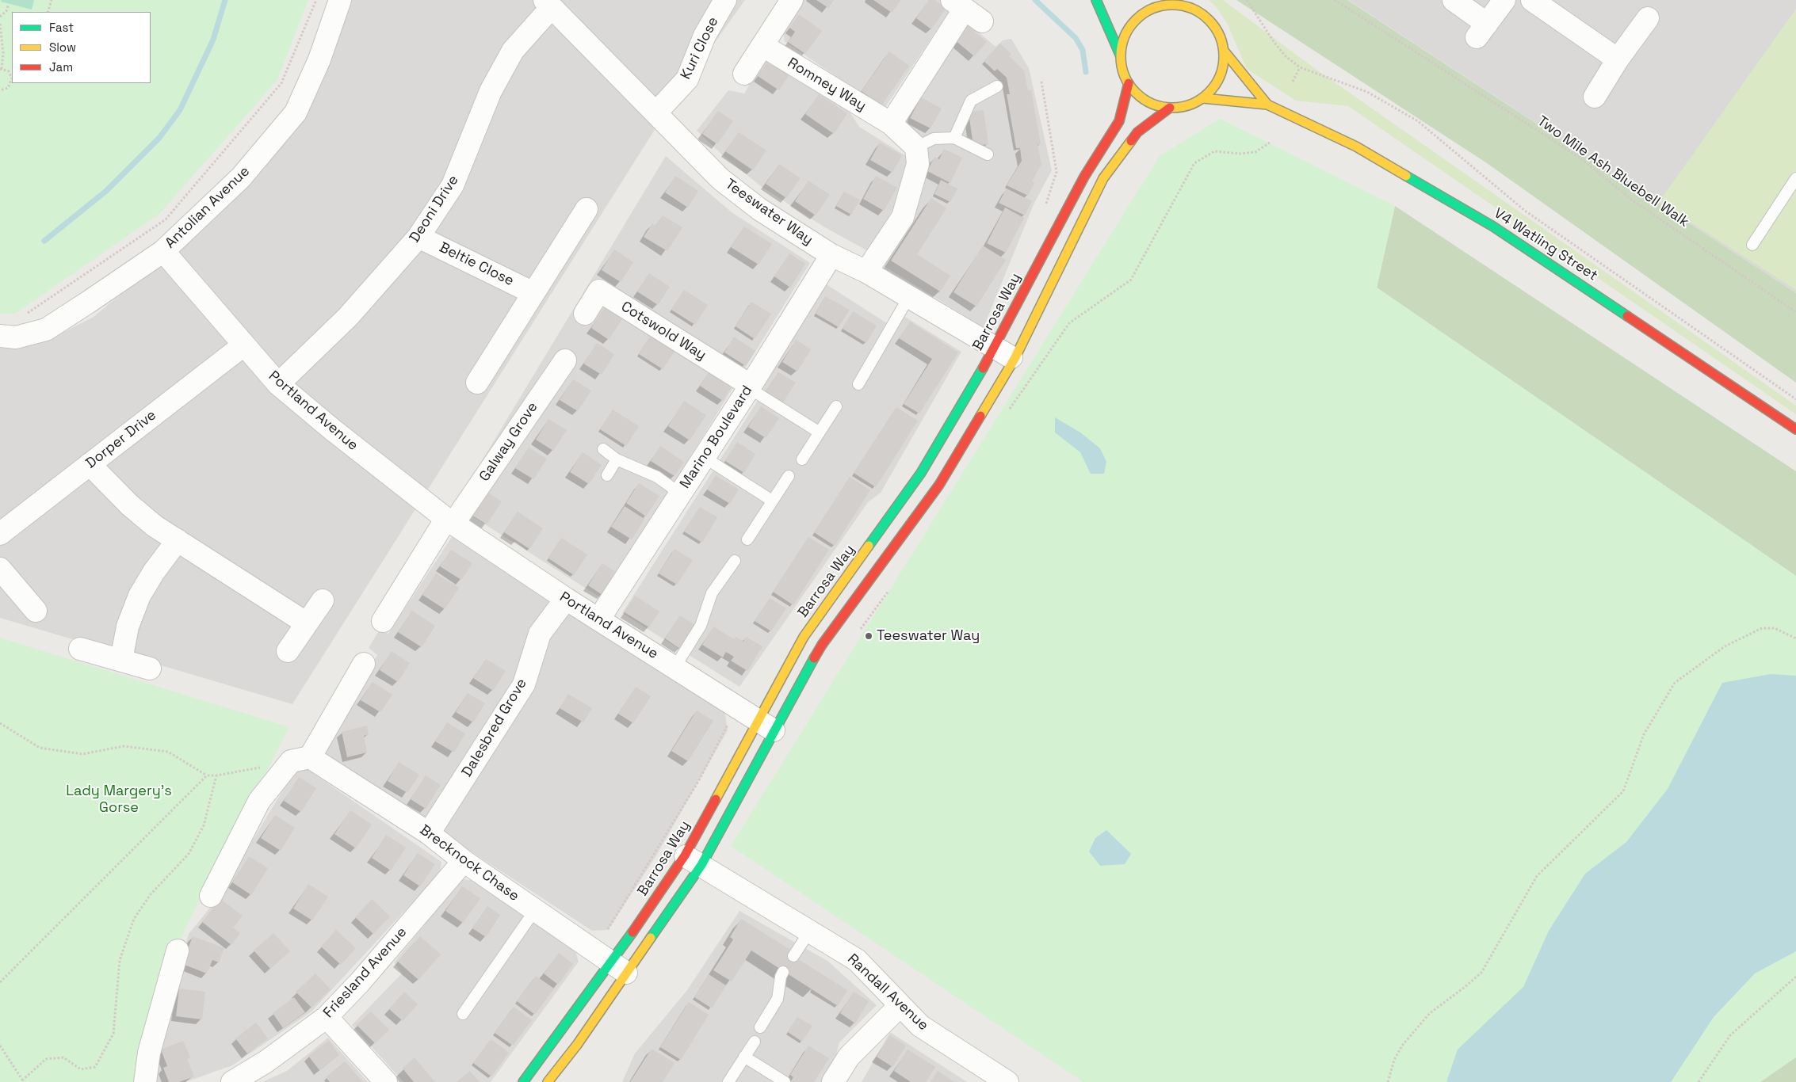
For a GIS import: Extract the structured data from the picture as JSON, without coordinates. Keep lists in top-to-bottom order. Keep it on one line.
{"streets":{"street":["Kuri Close","Romney Way","Antolian Avenue","Deoni Drive","Teeswater Way","V4 Watling Street","Beltie Close","Barrosa Way","Cotswold Way","Portland Avenue","Marino Boulevard","Dorper Drive","Galway Grove","Dalesbred Grove","Brecknock Chase","Friesland Avenue","Randall Avenue"],"path":["Two Mile Ash Bluebell Walk"]},"crossings":[["Kuri Close","Teeswater Way"],["Antolian Avenue","Portland Avenue"],["Deoni Drive","Teeswater Way"],["Deoni Drive","Beltie Close"],["Deoni Drive","Portland Avenue"],["Teeswater Way","Barrosa Way"],["Teeswater Way","Marino Boulevard"],["V4 Watling Street","Barrosa Way"],["Barrosa Way","Portland Avenue"],["Barrosa Way","Brecknock Chase"],["Barrosa Way","Randall Avenue"],["Cotswold Way","Marino Boulevard"],["Portland Avenue","Marino Boulevard"],["Portland Avenue","Dorper Drive"],["Portland Avenue","Galway Grove"],["Portland Avenue","Dalesbred Grove"],["Dalesbred Grove","Brecknock Chase"],["Brecknock Chase","Friesland Avenue"]],"parks":["Lady Margery's Gorse"],"places":["Teeswater Way"],"legend":["Fast","Slow","Jam"]}
